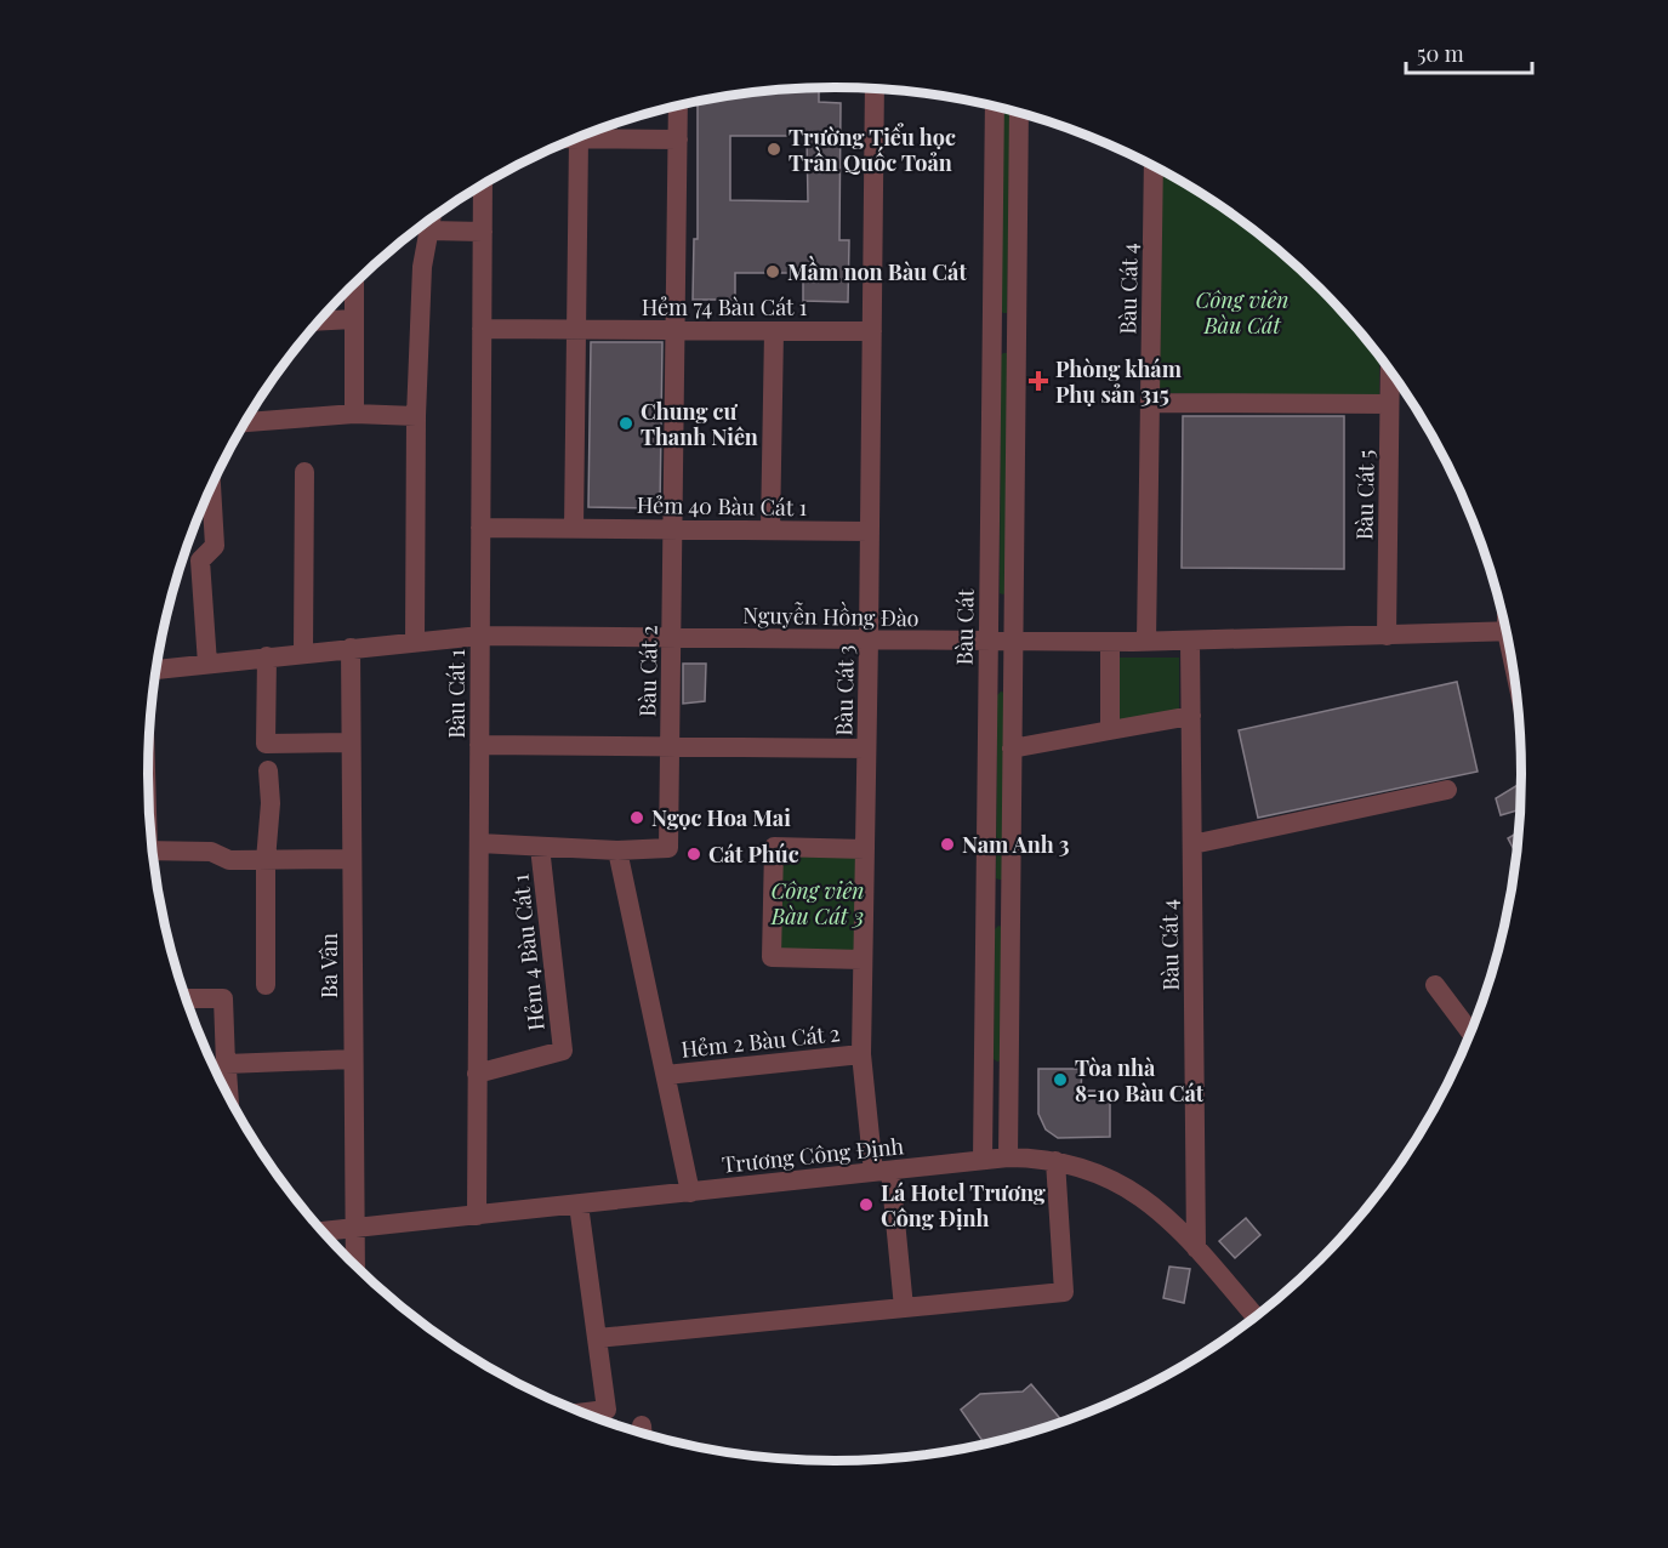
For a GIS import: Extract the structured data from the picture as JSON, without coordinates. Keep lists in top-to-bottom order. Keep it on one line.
{"streets":{"street":["Bàu Cát 4","Hẻm 74 Bàu Cát 1","Bàu Cát 5","Hẻm 40 Bàu Cát 1","Nguyễn Hồng Đào","Bàu Cát","Bàu Cát 2","Bàu Cát 3","Bàu Cát 1","Hẻm 4 Bàu Cát 1","Ba Vân","Hẻm 2 Bàu Cát 2","Trương Công Định"]},"crossings":[["Bàu Cát 4","Nguyễn Hồng Đào"],["Bàu Cát 4","Trương Công Định"],["Hẻm 74 Bàu Cát 1","Bàu Cát 2"],["Hẻm 74 Bàu Cát 1","Bàu Cát 3"],["Hẻm 74 Bàu Cát 1","Bàu Cát 1"],["Bàu Cát 5","Nguyễn Hồng Đào"],["Hẻm 40 Bàu Cát 1","Bàu Cát 2"],["Hẻm 40 Bàu Cát 1","Bàu Cát 3"],["Hẻm 40 Bàu Cát 1","Bàu Cát 1"],["Nguyễn Hồng Đào","Bàu Cát"],["Nguyễn Hồng Đào","Bàu Cát 2"],["Nguyễn Hồng Đào","Bàu Cát 3"],["Nguyễn Hồng Đào","Bàu Cát 1"],["Nguyễn Hồng Đào","Ba Vân"],["Bàu Cát","Trương Công Định"],["Bàu Cát 3","Hẻm 2 Bàu Cát 2"],["Bàu Cát 3","Trương Công Định"],["Bàu Cát 1","Hẻm 4 Bàu Cát 1"],["Bàu Cát 1","Trương Công Định"],["Ba Vân","Trương Công Định"]],"parks":["Công viên Bàu Cát","Công viên Bàu Cát 3"],"places":{"other":["Trường Tiểu học Trần Quốc Toản","Mầm non Bàu Cát","Chung cư Thanh Niên","Ngọc Hoa Mai","Nam Anh 3","Cát Phúc","Tòa nhà 8-10 Bàu Cát","Lá Hotel Trương Công Định"],"health":["Phòng khám Phụ sản 315"]},"scale_bar":"50 m"}
